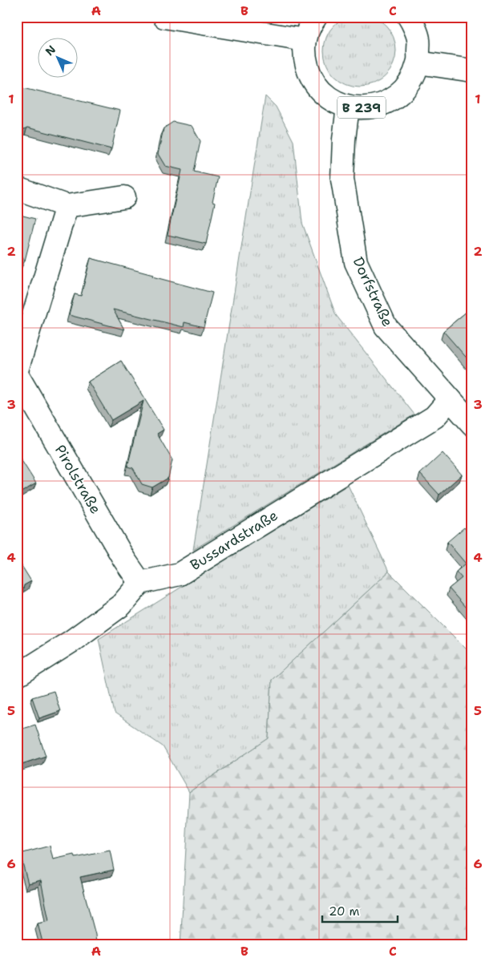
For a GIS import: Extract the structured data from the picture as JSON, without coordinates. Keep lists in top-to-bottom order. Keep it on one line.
{"streets":{"street":["B 239","Dorfstraße","Pirolstraße","Bussardstraße"]},"crossings":[["B 239","Dorfstraße"],["Dorfstraße","Bussardstraße"],["Pirolstraße","Bussardstraße"]],"scale_bar":"20 m","north":"top left","grid":{"columns":["A","B","C"],"rows":["1","2","3","4","5","6"]}}
